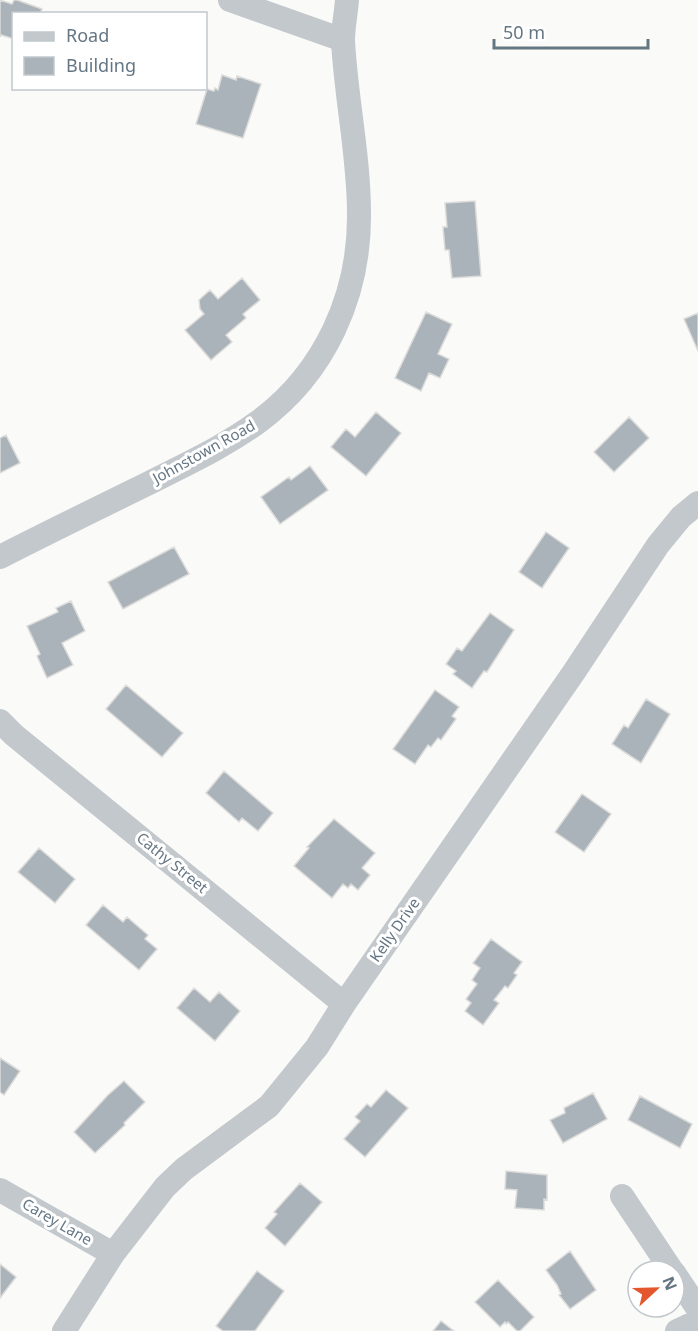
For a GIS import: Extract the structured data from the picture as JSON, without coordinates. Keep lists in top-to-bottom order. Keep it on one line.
{"streets":{"street":["Johnstown Road","Cathy Street","Kelly Drive","Carey Lane"]},"crossings":[["Cathy Street","Kelly Drive"],["Kelly Drive","Carey Lane"]],"legend":["Road","Building"],"scale_bar":"50 m","north":"right"}
